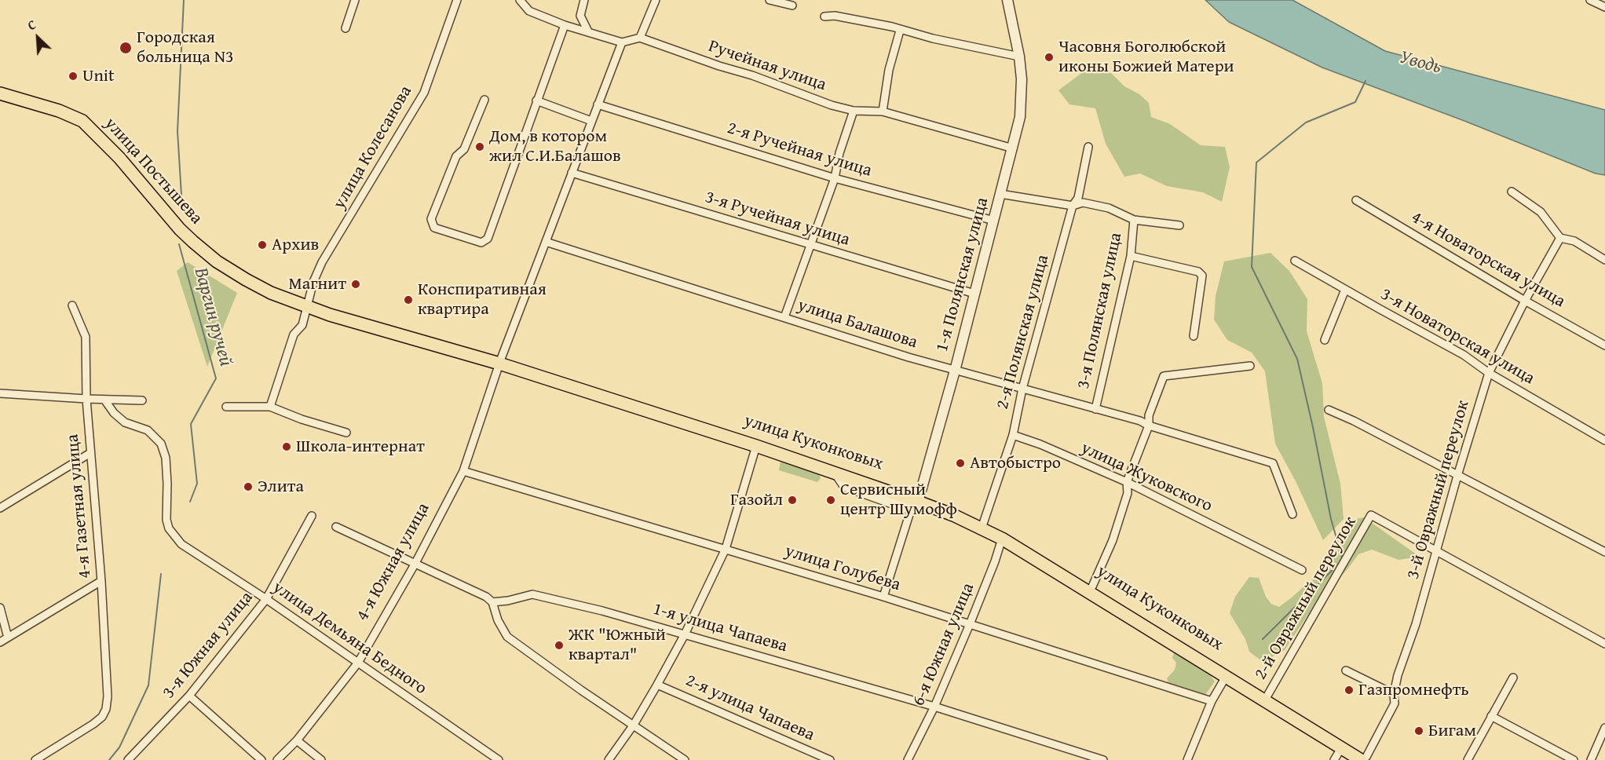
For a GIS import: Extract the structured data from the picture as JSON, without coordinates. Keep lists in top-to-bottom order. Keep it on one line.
{"streets":{"main road":["улица Постышева","улица Куконковых"],"street":["Ручейная улица","улица Колесанова","2-я Ручейная улица","3-я Ручейная улица","4-я Новаторская улица","1-я Полянская улица","3-я Полянская улица","улица Балашова","2-я Полянская улица","3-я Новаторская улица","улица Жуковского","3-й Овражный переулок","4-я Газетная улица","4-я Южная улица","улица Голубева","2-й Овражный переулок","1-я улица Чапаева","улица Демьяна Бедного","6-я Южная улица","3-я Южная улица","2-я улица Чапаева"]},"crossings":[["Ручейная улица","1-я Полянская улица"],["улица Колесанова","улица Куконковых"],["2-я Ручейная улица","1-я Полянская улица"],["2-я Ручейная улица","4-я Южная улица"],["улица Постышева","улица Куконковых"],["3-я Ручейная улица","1-я Полянская улица"],["3-я Ручейная улица","4-я Южная улица"],["4-я Новаторская улица","3-й Овражный переулок"],["1-я Полянская улица","улица Балашова"],["1-я Полянская улица","улица Куконковых"],["3-я Полянская улица","улица Балашова"],["улица Балашова","2-я Полянская улица"],["улица Балашова","4-я Южная улица"],["2-я Полянская улица","улица Куконковых"],["2-я Полянская улица","улица Жуковского"],["3-я Новаторская улица","3-й Овражный переулок"],["улица Куконковых","3-й Овражный переулок"],["улица Куконковых","4-я Южная улица"],["улица Куконковых","2-й Овражный переулок"],["улица Куконковых","6-я Южная улица"],["3-й Овражный переулок","2-й Овражный переулок"],["4-я Южная улица","улица Голубева"],["4-я Южная улица","улица Демьяна Бедного"],["улица Голубева","6-я Южная улица"],["1-я улица Чапаева","6-я Южная улица"],["улица Демьяна Бедного","3-я Южная улица"]],"water":["Уводь","Варгин ручей"],"places":["Городская больница N3","Часовня Боголюбской иконы Божией Матери","Unit","Дом, в котором жил С.И.Балашов","Архив","Магнит","Конспиративная квартира","Школа-интернат","Автобыстро","Элита","Газойл","Сервисный центр Шумофф","ЖК \"Южный квартал\"","Газпромнефть","Бигам"],"north":"top left"}
